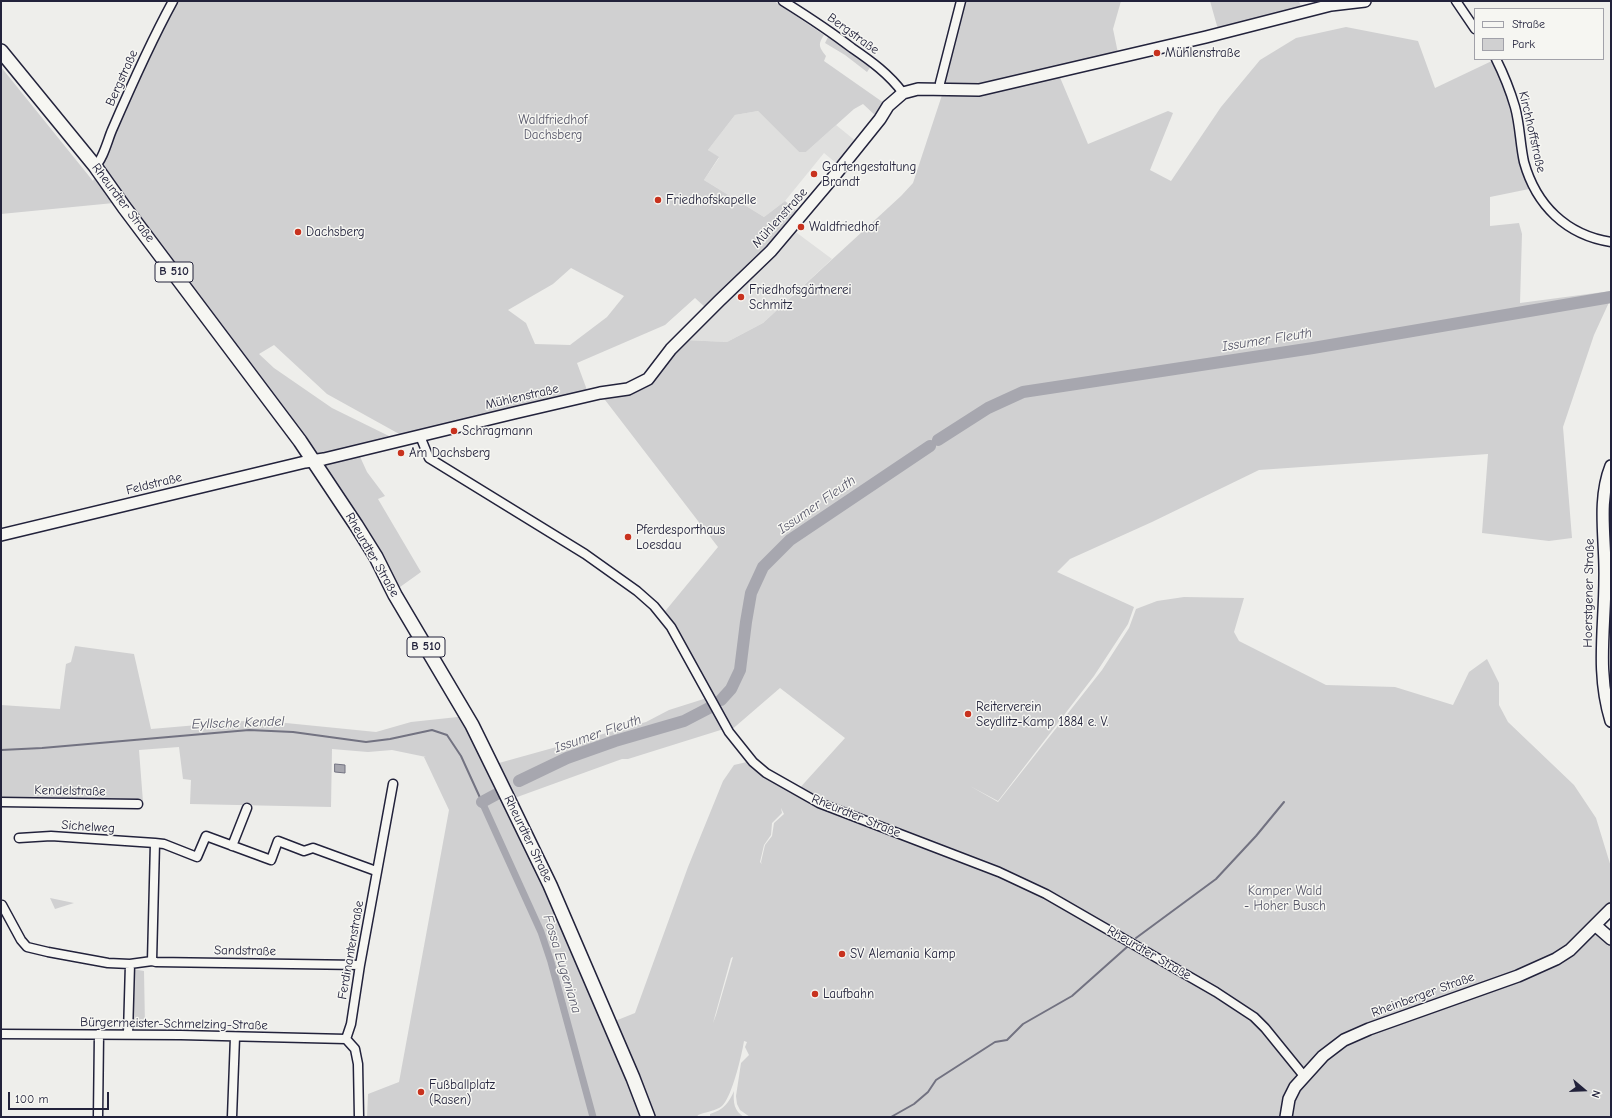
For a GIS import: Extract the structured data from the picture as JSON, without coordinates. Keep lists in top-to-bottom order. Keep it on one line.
{"streets":{"main road":["Rheurdter Straße","B 510"],"street":["Bergstraße","Kirchhoffstraße","Mühlenstraße","Feldstraße","Hoerstgener Straße","Kendelstraße","Sichelweg","Ferdinantenstraße","Sandstraße","Rheinberger Straße","Bürgermeister-Schmelzing-Straße"]},"crossings":[["Bergstraße","Rheurdter Straße"],["Bergstraße","Mühlenstraße"],["Rheurdter Straße","Mühlenstraße"],["Rheurdter Straße","Feldstraße"],["Rheurdter Straße","Rheinberger Straße"],["Mühlenstraße","Feldstraße"],["Ferdinantenstraße","Sandstraße"],["Ferdinantenstraße","Bürgermeister-Schmelzing-Straße"]],"water":["Issumer Fleuth","Eyllsche Kendel","Fossa Eugeniana"],"parks":["Waldfriedhof Dachsberg","Kamper Wald - Hoher Busch"],"places":["Mühlenstraße","Gartengestaltung Brandt","Friedhofskapelle","Waldfriedhof","Dachsberg","Friedhofsgärtnerei Schmitz","Schragmann","Am Dachsberg","Pferdesporthaus Loesdau","Reiterverein Seydlitz-Kamp 1884 e. V.","SV Alemania Kamp","Laufbahn","Fußballplatz (Rasen)"],"legend":["Straße","Park"],"scale_bar":"100 m","north":"right"}
